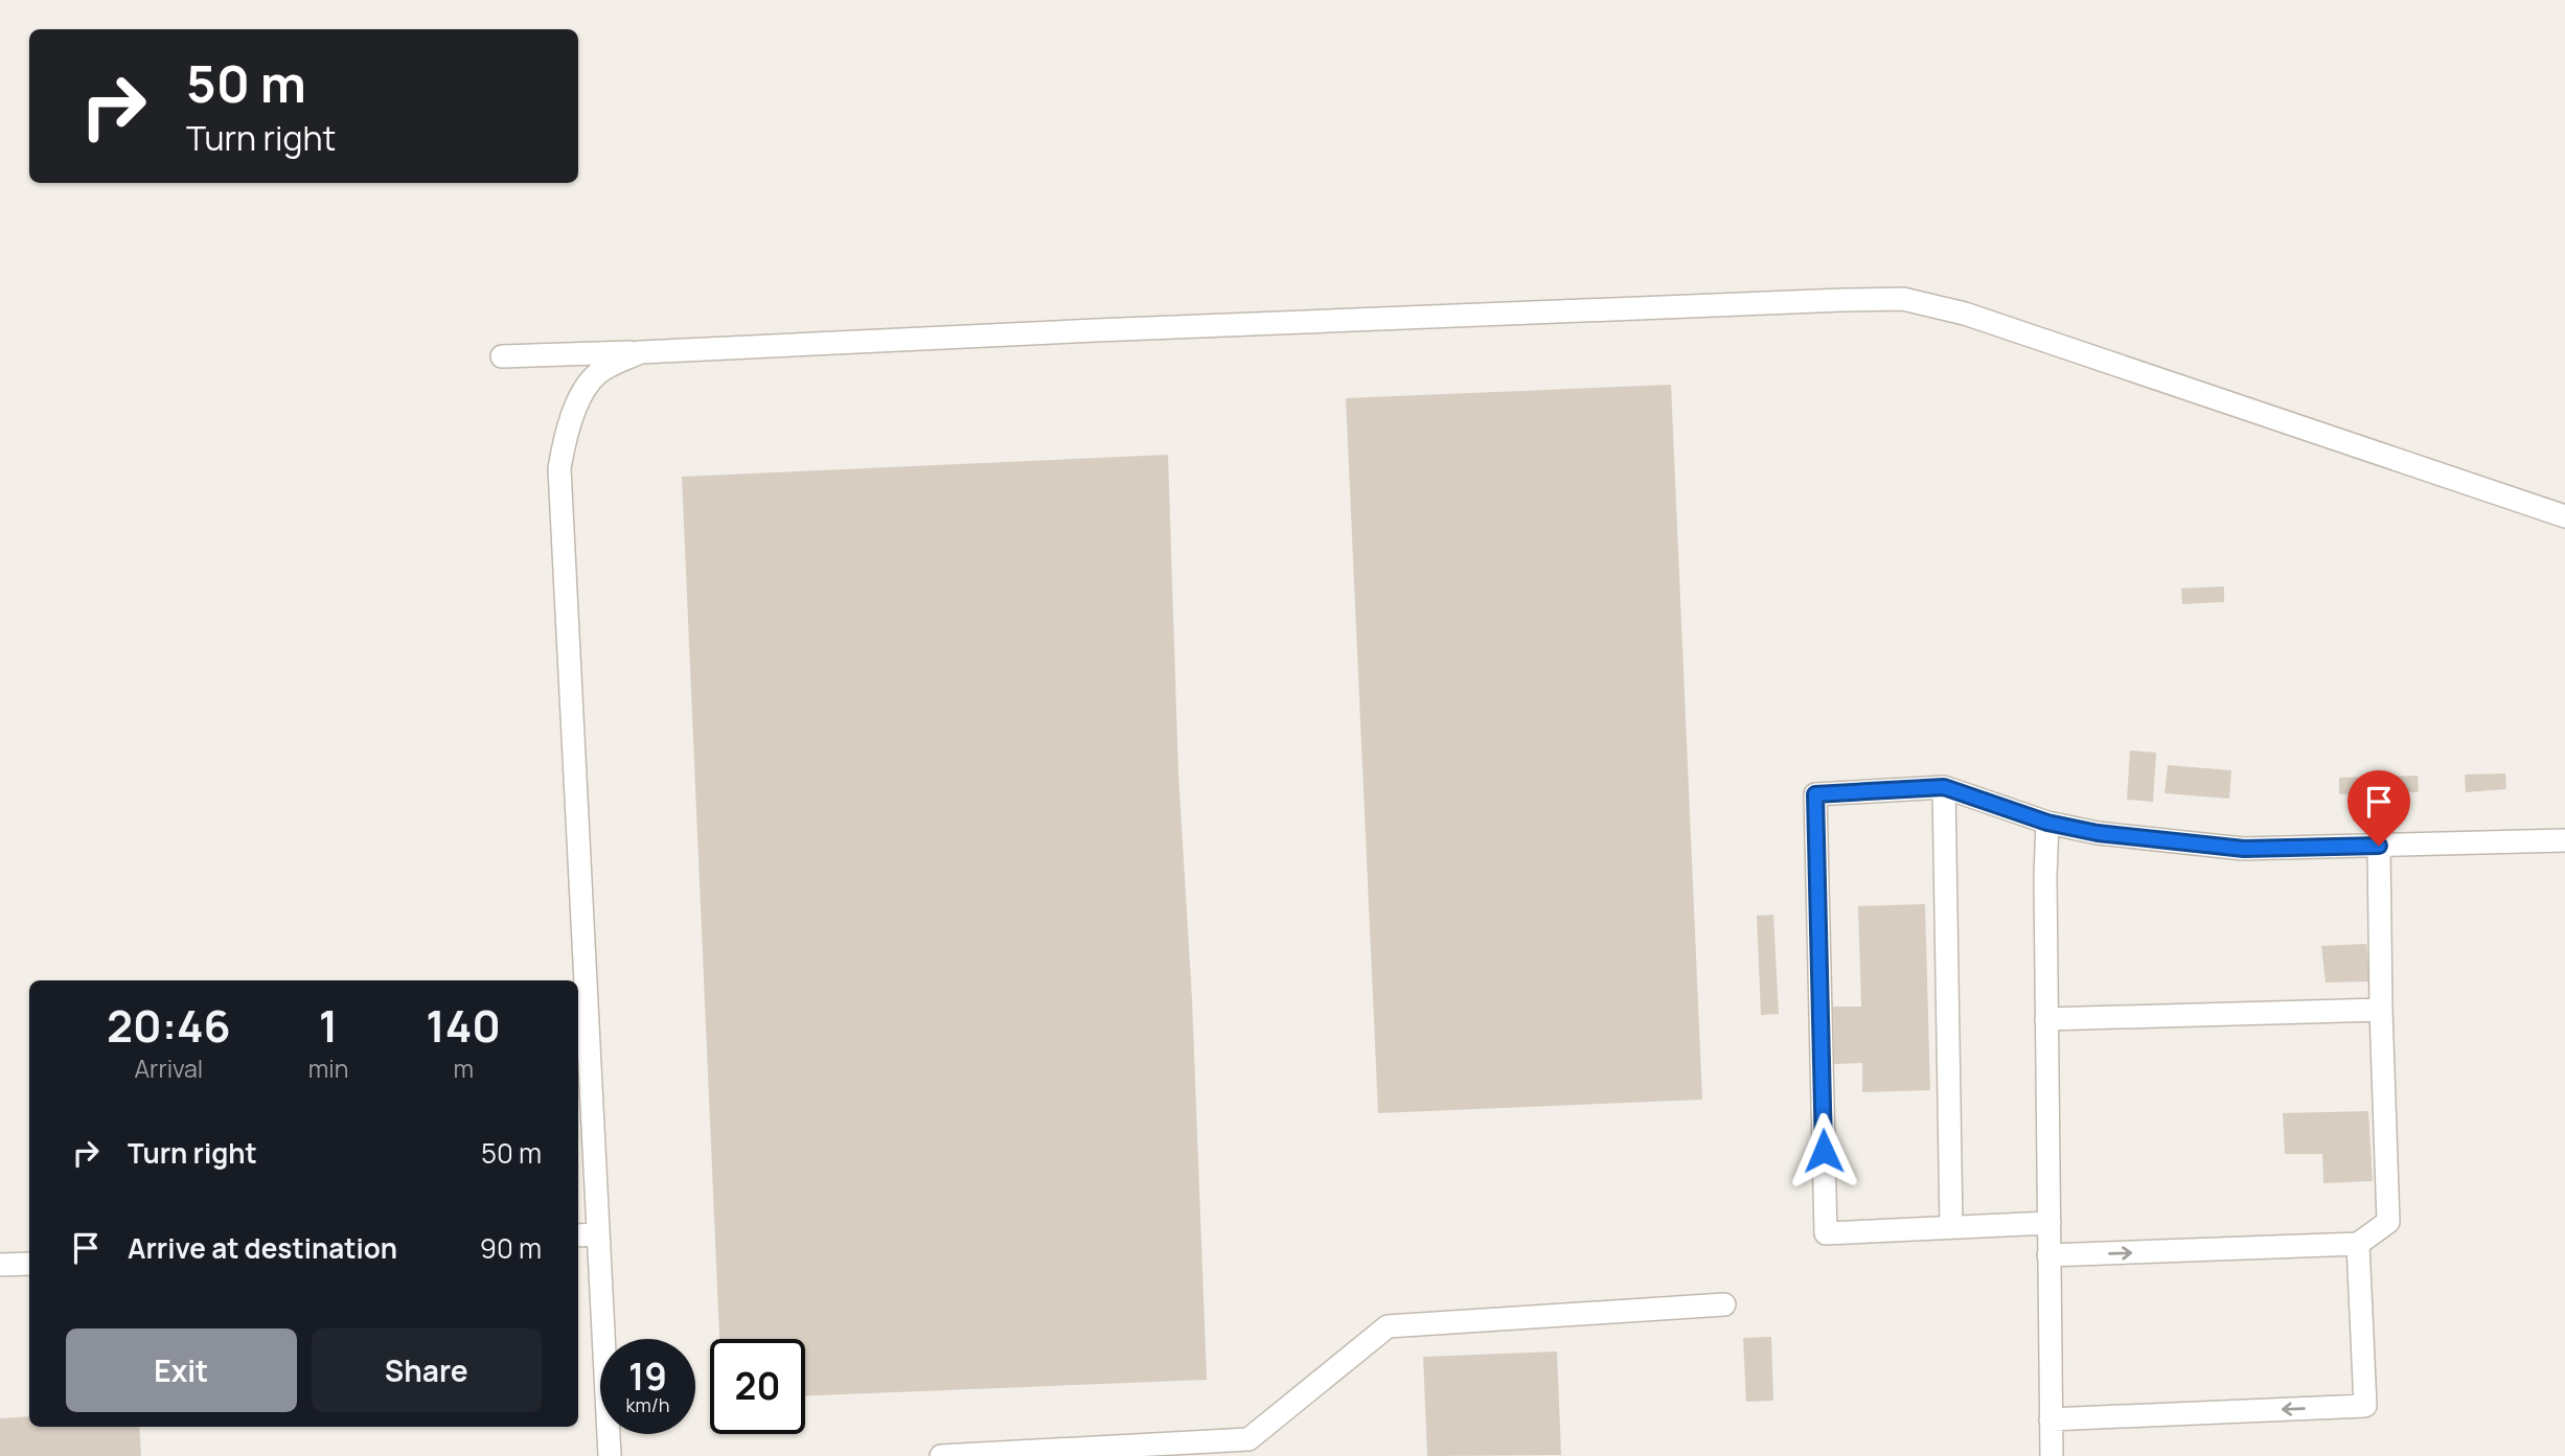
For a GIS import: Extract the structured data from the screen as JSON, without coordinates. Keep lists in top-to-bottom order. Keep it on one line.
{"page":{"turn":["50 m","Turn right"],"eta":["20:46","Arrival","1","min","140","m"],"list":[{"name":"Turn right","value":"50 m"},{"name":"Arrive at destination","value":"90 m"}],"buttons":["Exit","Share"],"speed":"19 km/h","limit":"20"}}
